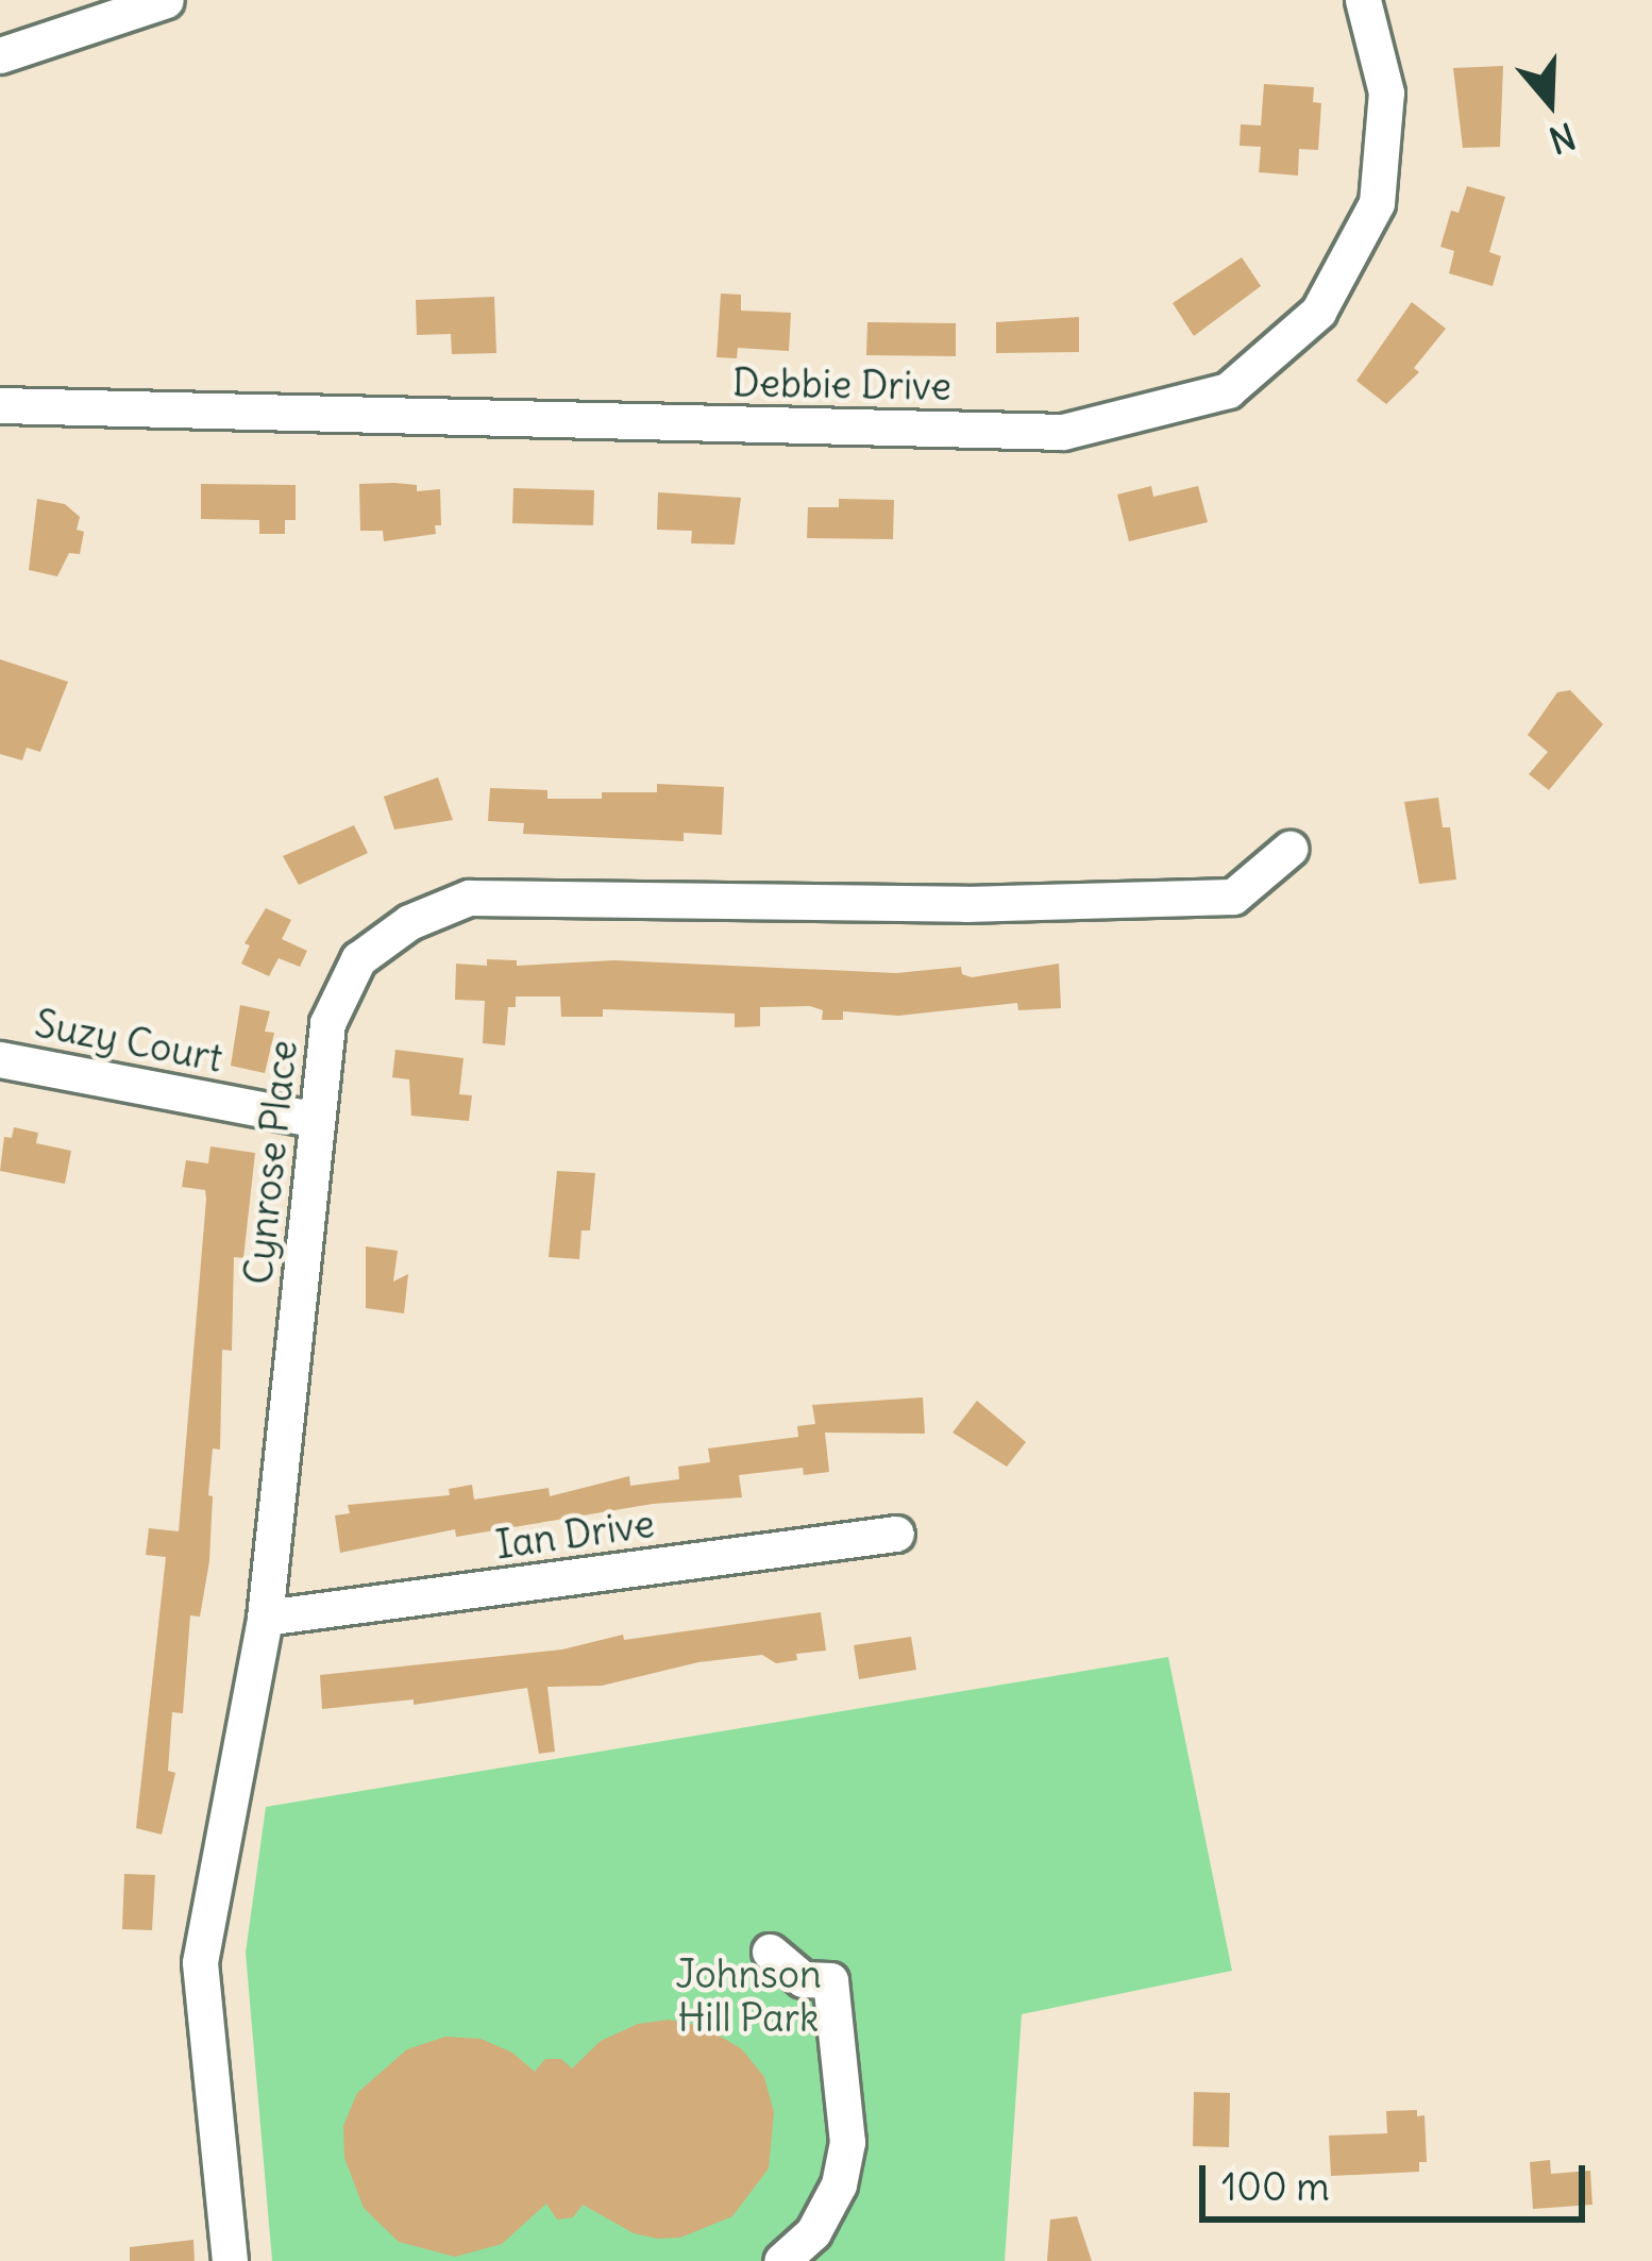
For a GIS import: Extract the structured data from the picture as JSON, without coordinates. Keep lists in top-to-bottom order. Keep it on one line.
{"streets":{"street":["Debbie Drive","Suzy Court","Cynrose Place","Ian Drive"]},"crossings":[["Suzy Court","Cynrose Place"],["Cynrose Place","Ian Drive"]],"parks":["Johnson Hill Park"],"scale_bar":"100 m","north":"bottom"}
